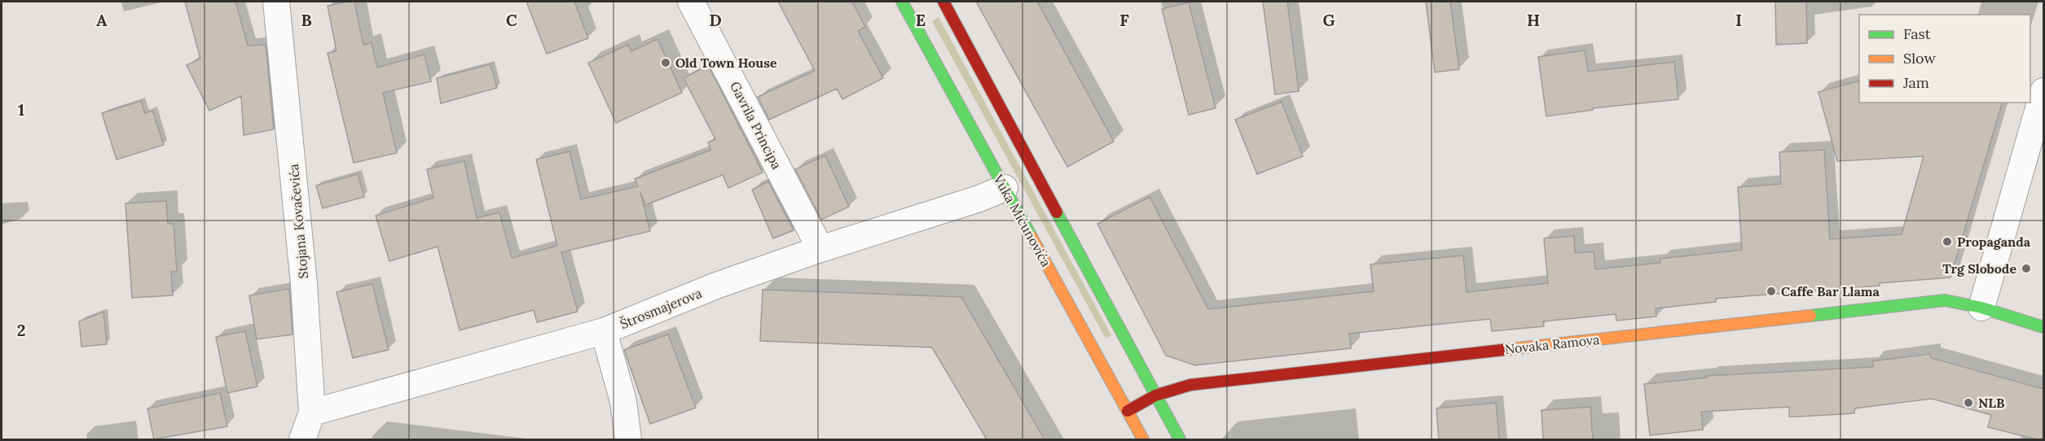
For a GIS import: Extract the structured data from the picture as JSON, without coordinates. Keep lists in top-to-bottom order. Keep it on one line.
{"streets":{"main road":["Vuka Mićunovića","Novaka Ramova"],"street":["Gavrila Principa","Stojana Kovačevića","Štrosmajerova"]},"crossings":[["Gavrila Principa","Štrosmajerova"],["Vuka Mićunovića","Štrosmajerova"],["Vuka Mićunovića","Novaka Ramova"],["Stojana Kovačevića","Štrosmajerova"]],"places":["Old Town House","Propaganda","Trg Slobode","Caffe Bar Llama","NLB"],"legend":["Fast","Slow","Jam"],"grid":{"columns":["A","B","C","D","E","F","G","H","I"],"rows":["1","2"]}}
